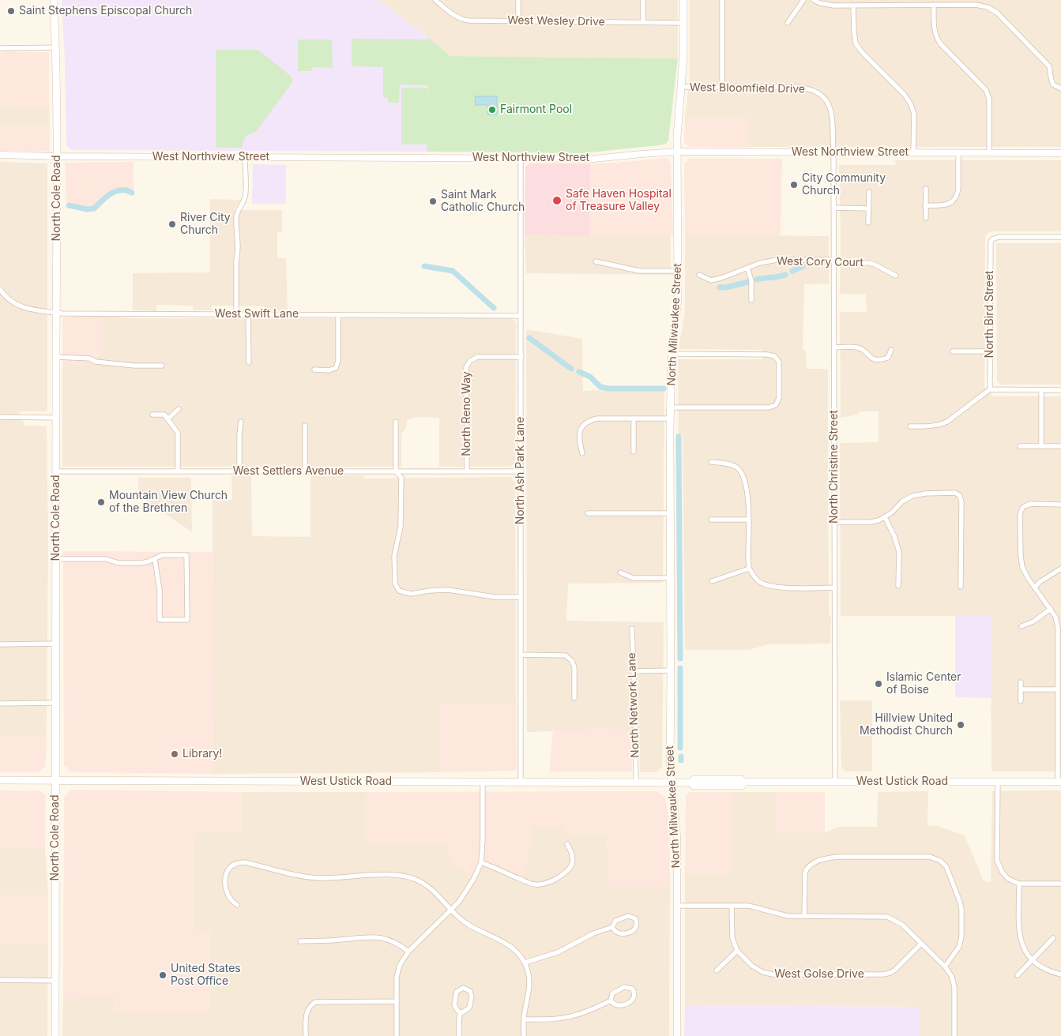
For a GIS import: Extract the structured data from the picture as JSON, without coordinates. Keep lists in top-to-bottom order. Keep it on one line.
{"streets":{"main road":["North Cole Road","North Milwaukee Street","West Ustick Road"],"street":["West Wesley Drive","West Bloomfield Drive","West Northview Street","West Cory Court","West Swift Lane","North Bird Street","North Reno Way","North Christine Street","North Ash Park Lane","West Settlers Avenue","North Network Lane","West Golse Drive"]},"crossings":[["West Wesley Drive","North Milwaukee Street"],["West Bloomfield Drive","West Northview Street"],["West Bloomfield Drive","North Milwaukee Street"],["West Bloomfield Drive","North Christine Street"],["West Northview Street","North Cole Road"],["West Northview Street","North Milwaukee Street"],["West Northview Street","North Christine Street"],["West Northview Street","North Ash Park Lane"],["North Cole Road","West Swift Lane"],["North Cole Road","West Settlers Avenue"],["North Cole Road","West Ustick Road"],["West Cory Court","North Christine Street"],["West Swift Lane","North Ash Park Lane"],["North Milwaukee Street","West Ustick Road"],["North Reno Way","North Ash Park Lane"],["North Reno Way","West Settlers Avenue"],["North Christine Street","West Ustick Road"],["North Ash Park Lane","West Settlers Avenue"],["North Ash Park Lane","West Ustick Road"],["North Network Lane","West Ustick Road"]],"places":["Saint Stephens Episcopal Church","Fairmont Pool","City Community Church","Safe Haven Hospital of Treasure Valley","Saint Mark Catholic Church","River City Church","Mountain View Church of the Brethren","Islamic Center of Boise","Hillview United Methodist Church","Library!","United States Post Office"]}
